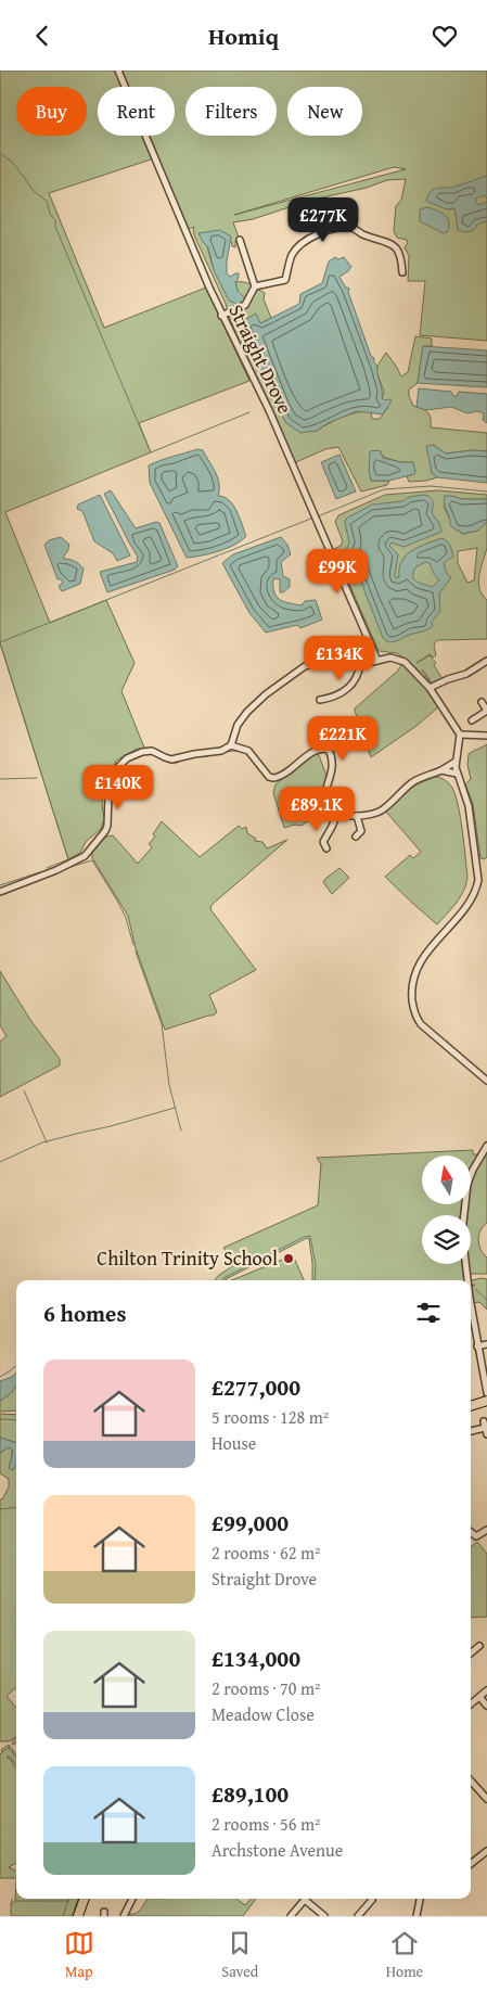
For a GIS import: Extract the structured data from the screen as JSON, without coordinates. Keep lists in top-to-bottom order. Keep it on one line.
{"streets":{"street":["Straight Drove"]},"places":["Chilton Trinity School"],"north":"top","page":{"header":"Homiq","chip":["Buy","Rent","Filters","New"],"price":["£277K","£99K","£134K","£221K","£140K","£89.1K"],"heading":"6 homes","list":[{"name":"£277,000","note":"5 rooms · 128 m² · House"},{"name":"£99,000","note":"2 rooms · 62 m² · Straight Drove"},{"name":"£134,000","note":"2 rooms · 70 m² · Meadow Close"},{"name":"£89,100","note":"2 rooms · 56 m² · Archstone Avenue"}],"tabs":["Map","Saved","Home"]}}
